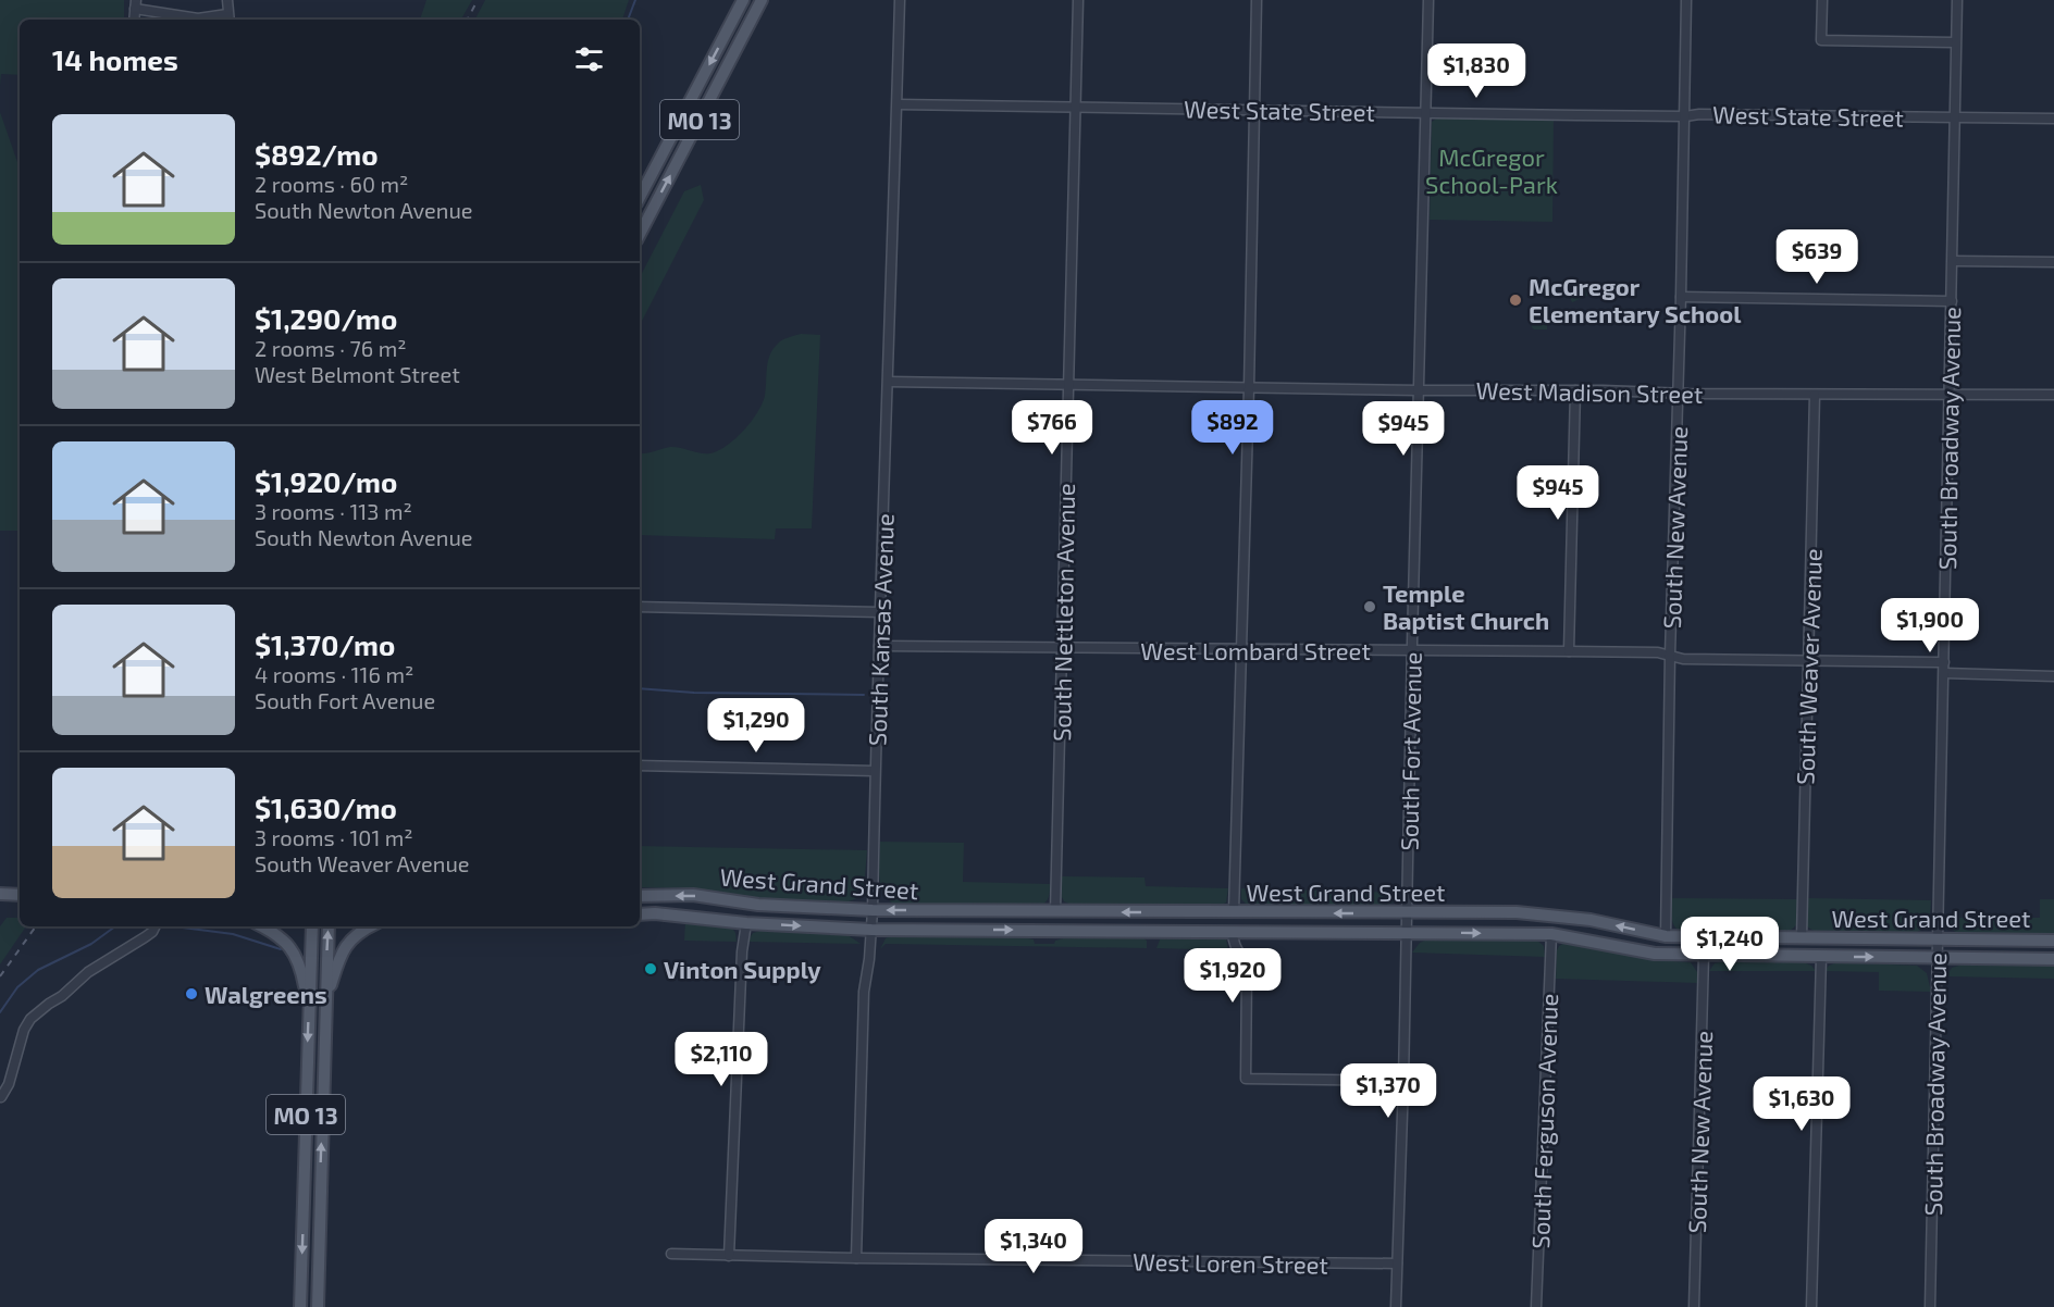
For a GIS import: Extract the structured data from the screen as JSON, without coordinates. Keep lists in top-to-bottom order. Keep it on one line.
{"streets":{"main road":["MO 13","West Grand Street"],"street":["West State Street","West Madison Street","South Broadway Avenue","South New Avenue","South Nettleton Avenue","South Kansas Avenue","West Lombard Street","South Weaver Avenue","South Fort Avenue","South Ferguson Avenue","West Loren Street"]},"crossings":[["West State Street","South Broadway Avenue"],["West State Street","South New Avenue"],["West State Street","South Nettleton Avenue"],["West State Street","South Kansas Avenue"],["West State Street","South Fort Avenue"],["West Madison Street","South Broadway Avenue"],["West Madison Street","South New Avenue"],["West Madison Street","South Nettleton Avenue"],["West Madison Street","South Kansas Avenue"],["West Madison Street","South Weaver Avenue"],["West Madison Street","South Fort Avenue"],["South Broadway Avenue","West Lombard Street"],["South Broadway Avenue","West Grand Street"],["South New Avenue","West Lombard Street"],["South New Avenue","West Grand Street"],["South Nettleton Avenue","West Lombard Street"],["South Nettleton Avenue","West Grand Street"],["South Kansas Avenue","West Lombard Street"],["South Kansas Avenue","West Grand Street"],["South Kansas Avenue","West Loren Street"],["West Lombard Street","South Weaver Avenue"],["West Lombard Street","South Fort Avenue"],["South Weaver Avenue","West Grand Street"],["South Fort Avenue","West Grand Street"],["South Fort Avenue","West Loren Street"],["West Grand Street","South Ferguson Avenue"]],"parks":["McGregor School-Park"],"places":["McGregor Elementary School","Temple Baptist Church","Vinton Supply","Walgreens"],"page":{"heading":"14 homes","price":["$1,830","$639","$766","$892","$945","$945","$1,900","$1,290","$1,240","$1,920","$2,110","$1,370","$1,630","$1,340"],"list":[{"name":"$892/mo","note":"2 rooms · 60 m² · South Newton Avenue"},{"name":"$1,290/mo","note":"2 rooms · 76 m² · West Belmont Street"},{"name":"$1,920/mo","note":"3 rooms · 113 m² · South Newton Avenue"},{"name":"$1,370/mo","note":"4 rooms · 116 m² · South Fort Avenue"},{"name":"$1,630/mo","note":"3 rooms · 101 m² · South Weaver Avenue"}]}}
